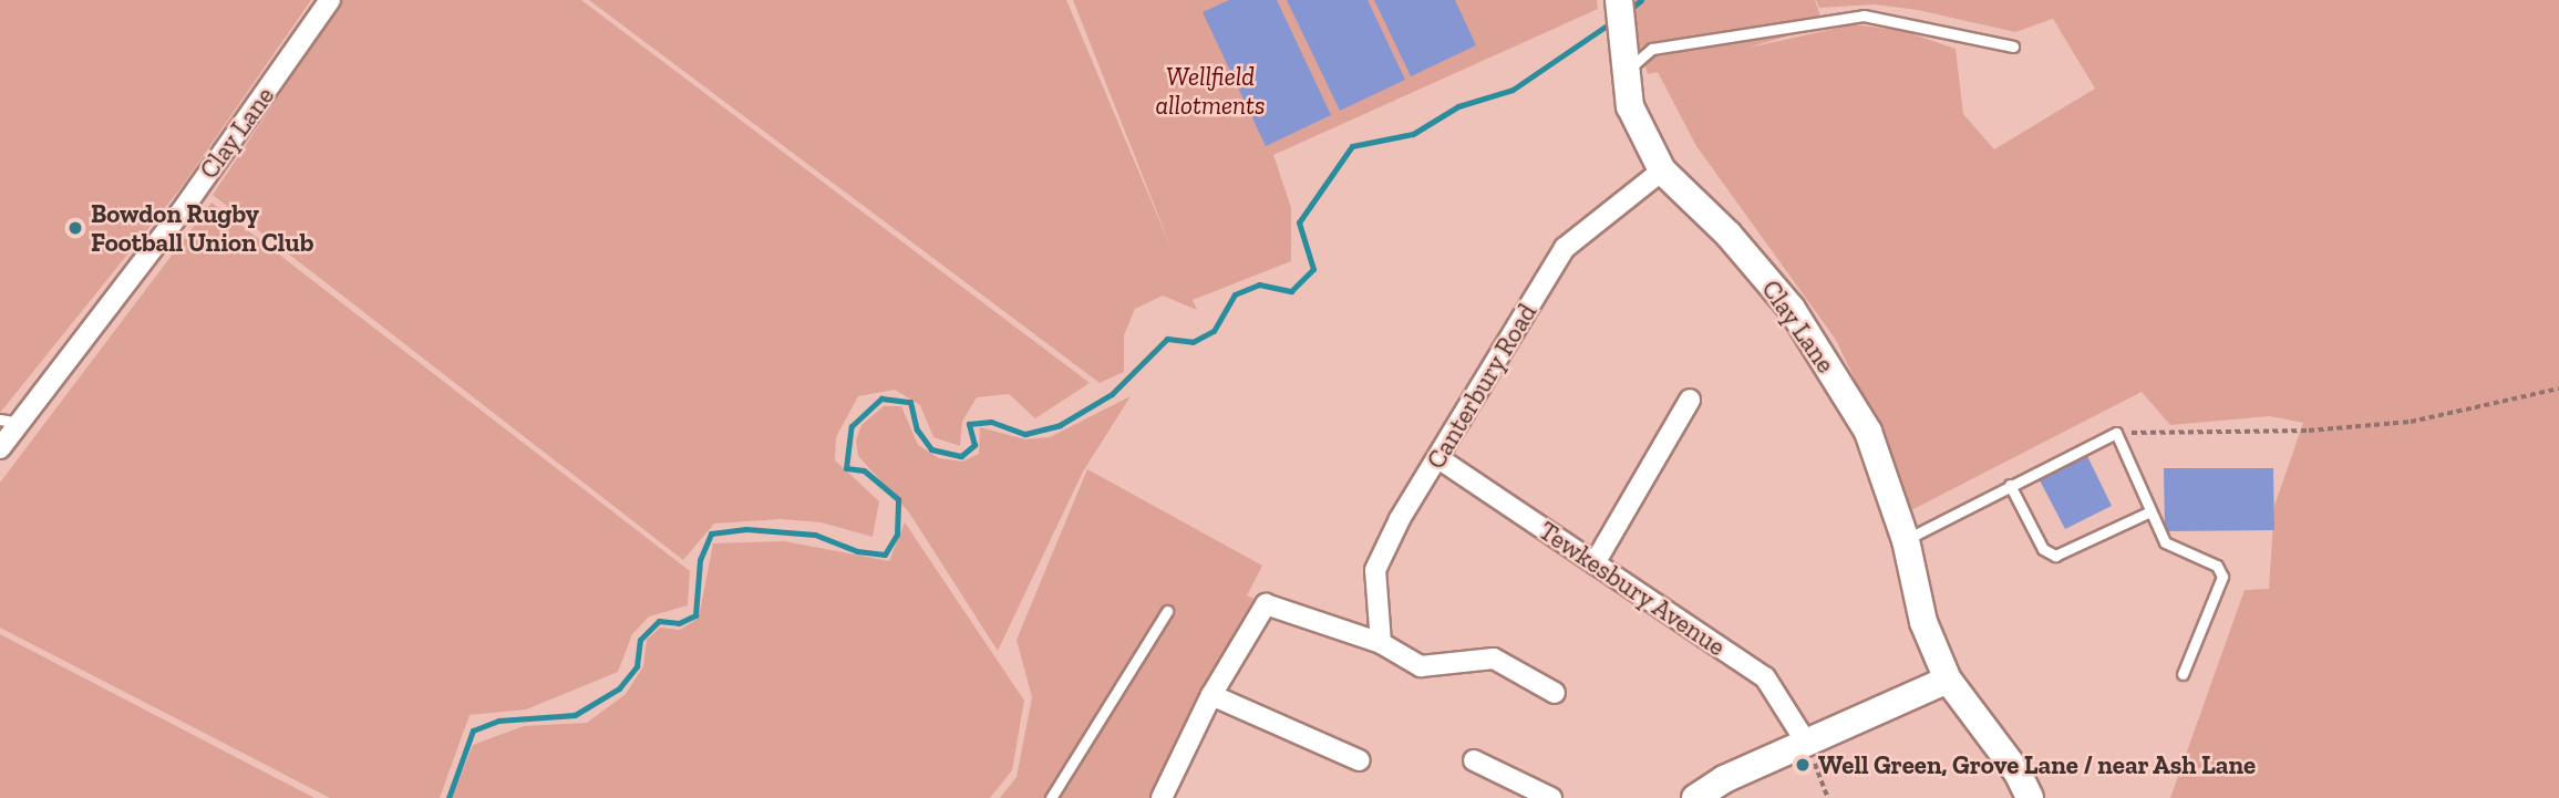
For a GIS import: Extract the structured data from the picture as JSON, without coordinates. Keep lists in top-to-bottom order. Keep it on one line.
{"streets":{"street":["Clay Lane","Canterbury Road","Tewkesbury Avenue"]},"crossings":[["Clay Lane","Canterbury Road"],["Canterbury Road","Tewkesbury Avenue"]],"parks":["Wellfield allotments"],"places":["Bowdon Rugby Football Union Club","Well Green, Grove Lane / near Ash Lane"]}
